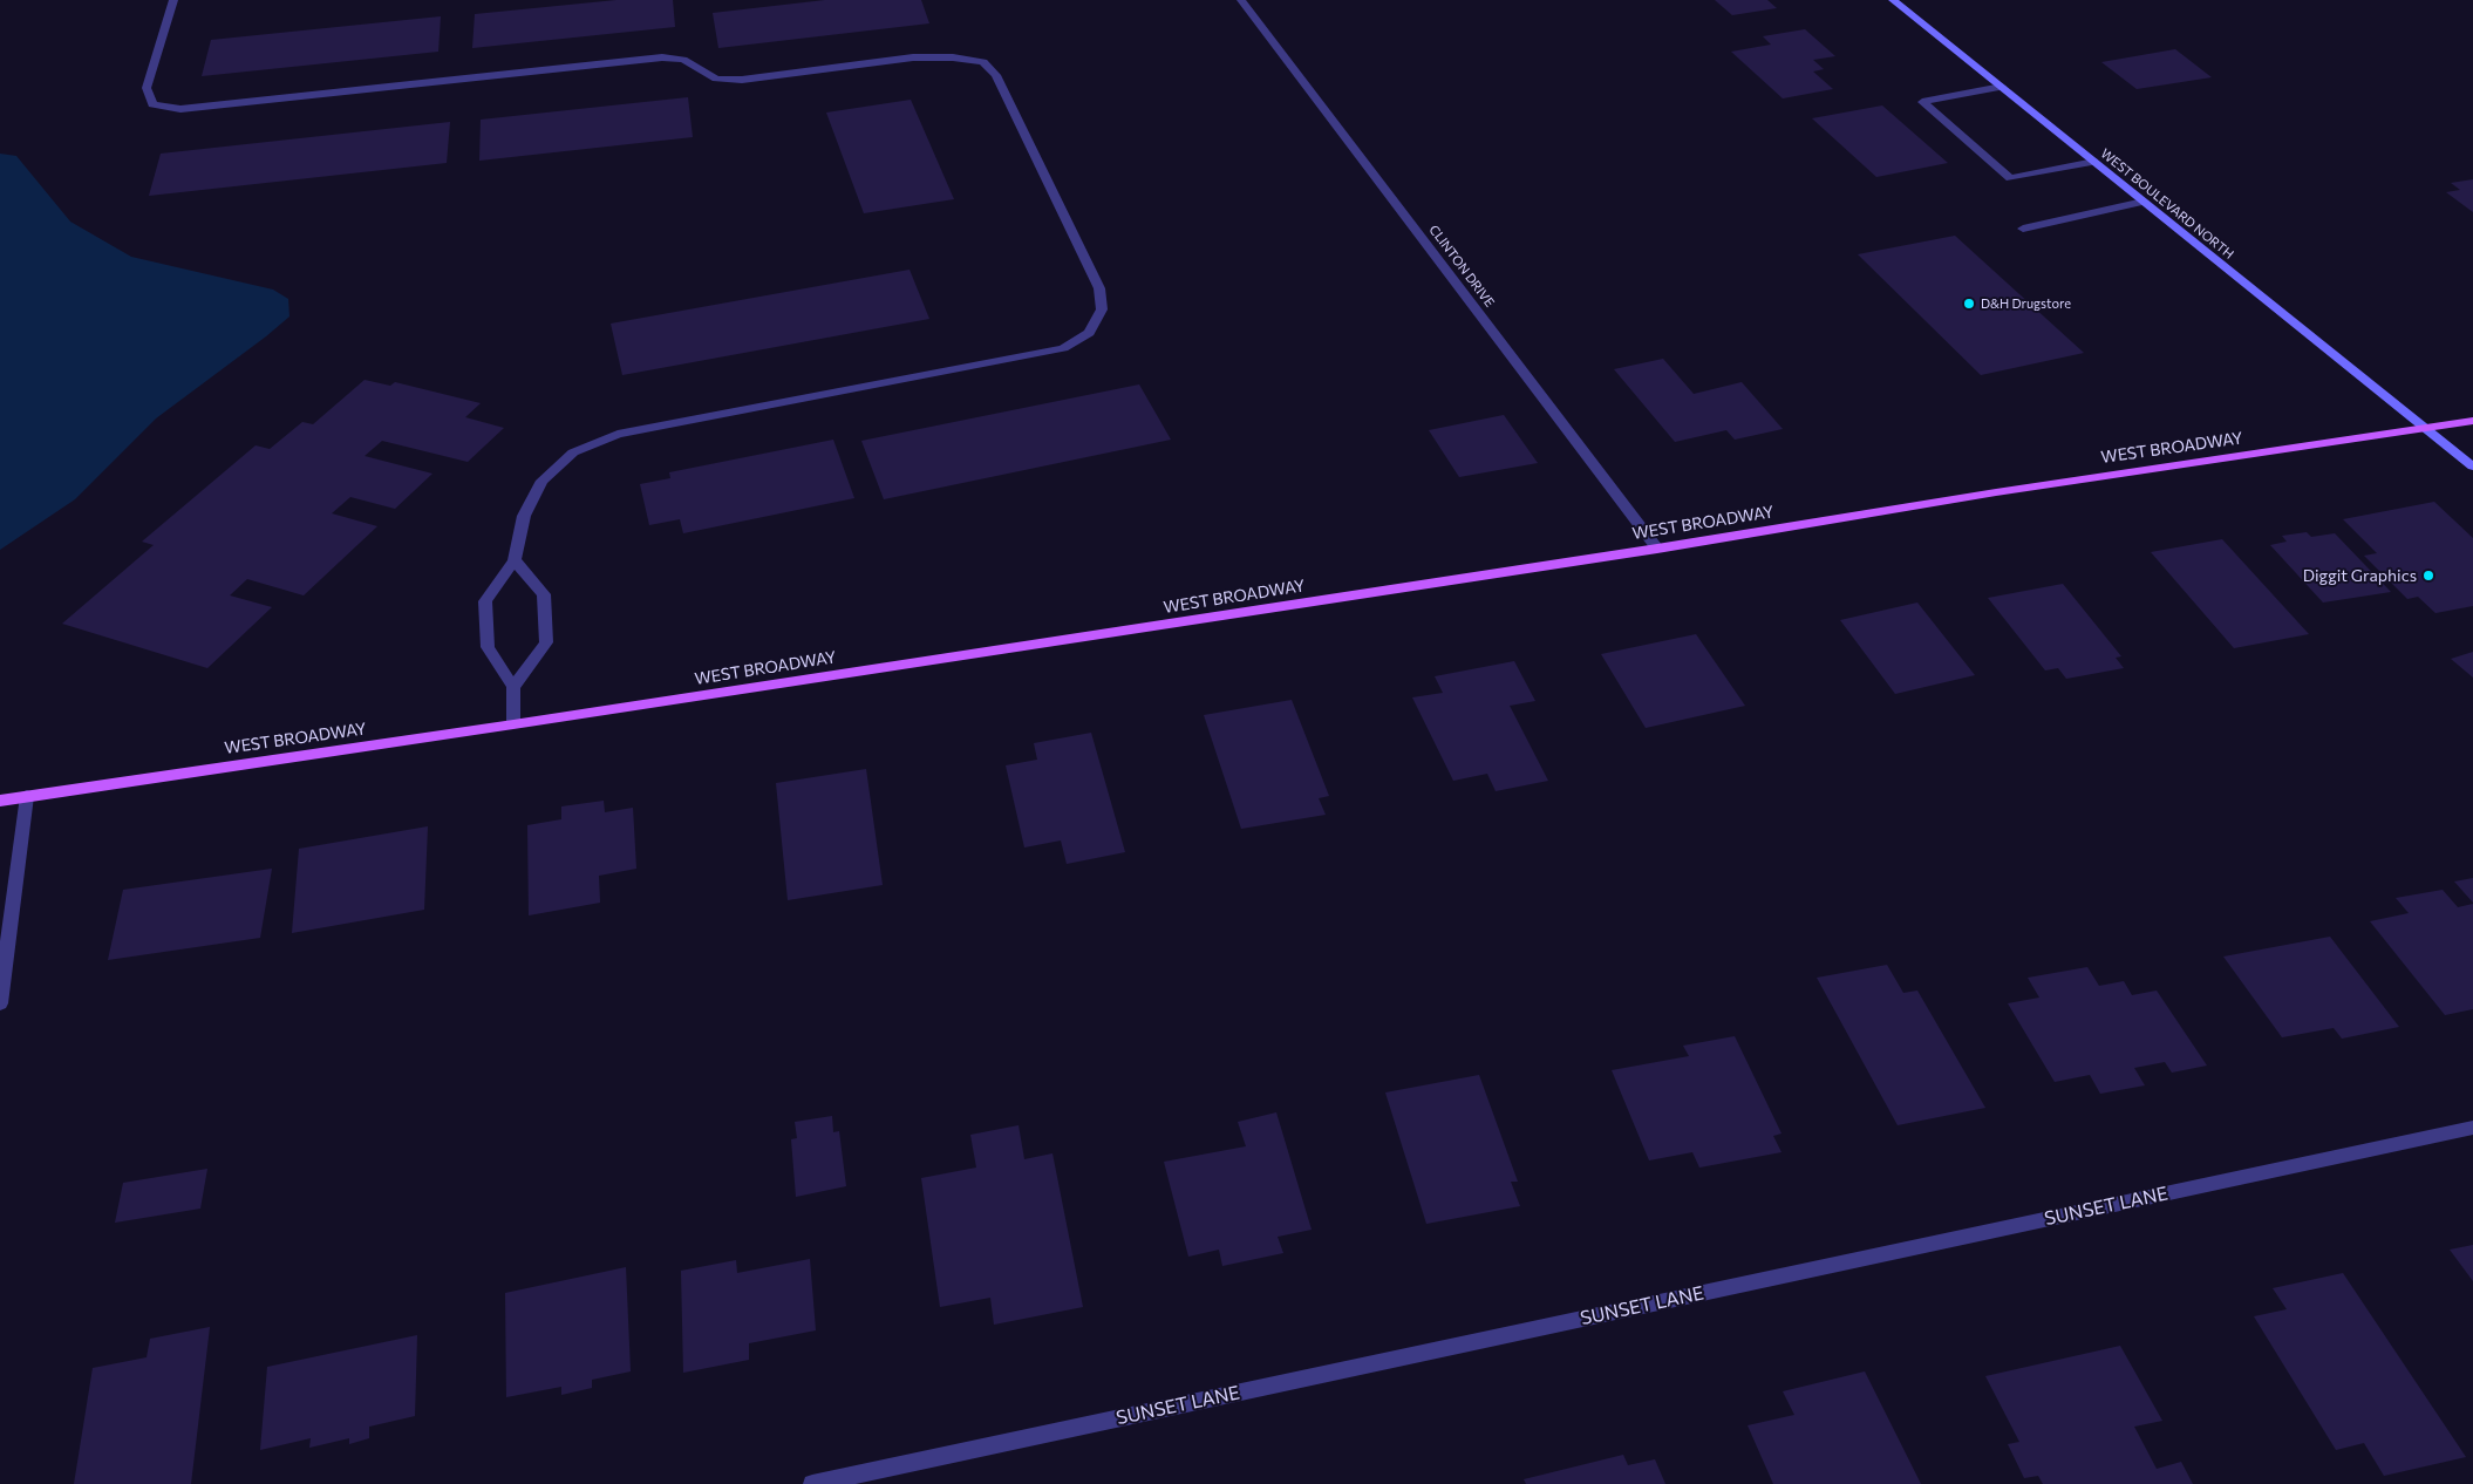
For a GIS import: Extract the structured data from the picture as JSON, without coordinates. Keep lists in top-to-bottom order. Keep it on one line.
{"streets":{"main road":["WEST BOULEVARD NORTH","WEST BROADWAY"],"street":["CLINTON DRIVE","SUNSET LANE"]},"crossings":[["WEST BOULEVARD NORTH","WEST BROADWAY"],["CLINTON DRIVE","WEST BROADWAY"]],"places":["D&H Drugstore","Diggit Graphics"]}
